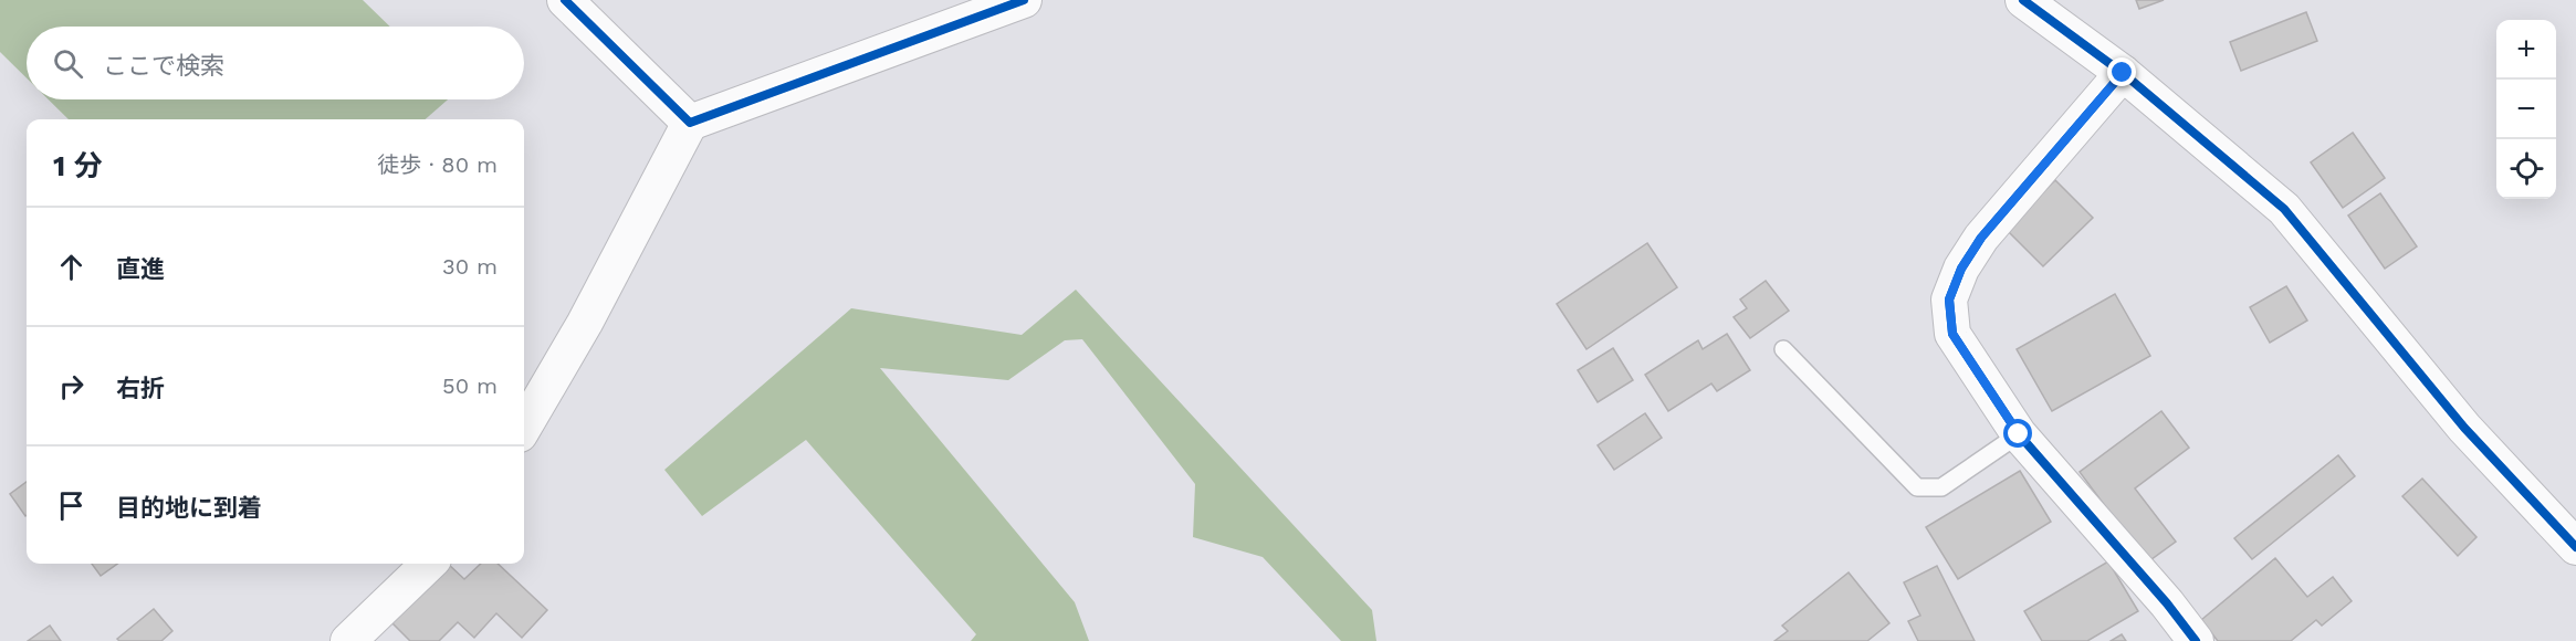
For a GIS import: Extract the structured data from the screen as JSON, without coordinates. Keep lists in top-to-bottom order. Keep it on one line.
{"page":{"map_buttons":["+","−"],"search":"ここで検索","heading":["1 分","徒歩 · 80 m"],"list":[["直進","30 m"],["右折","50 m"],"目的地に到着"]}}
